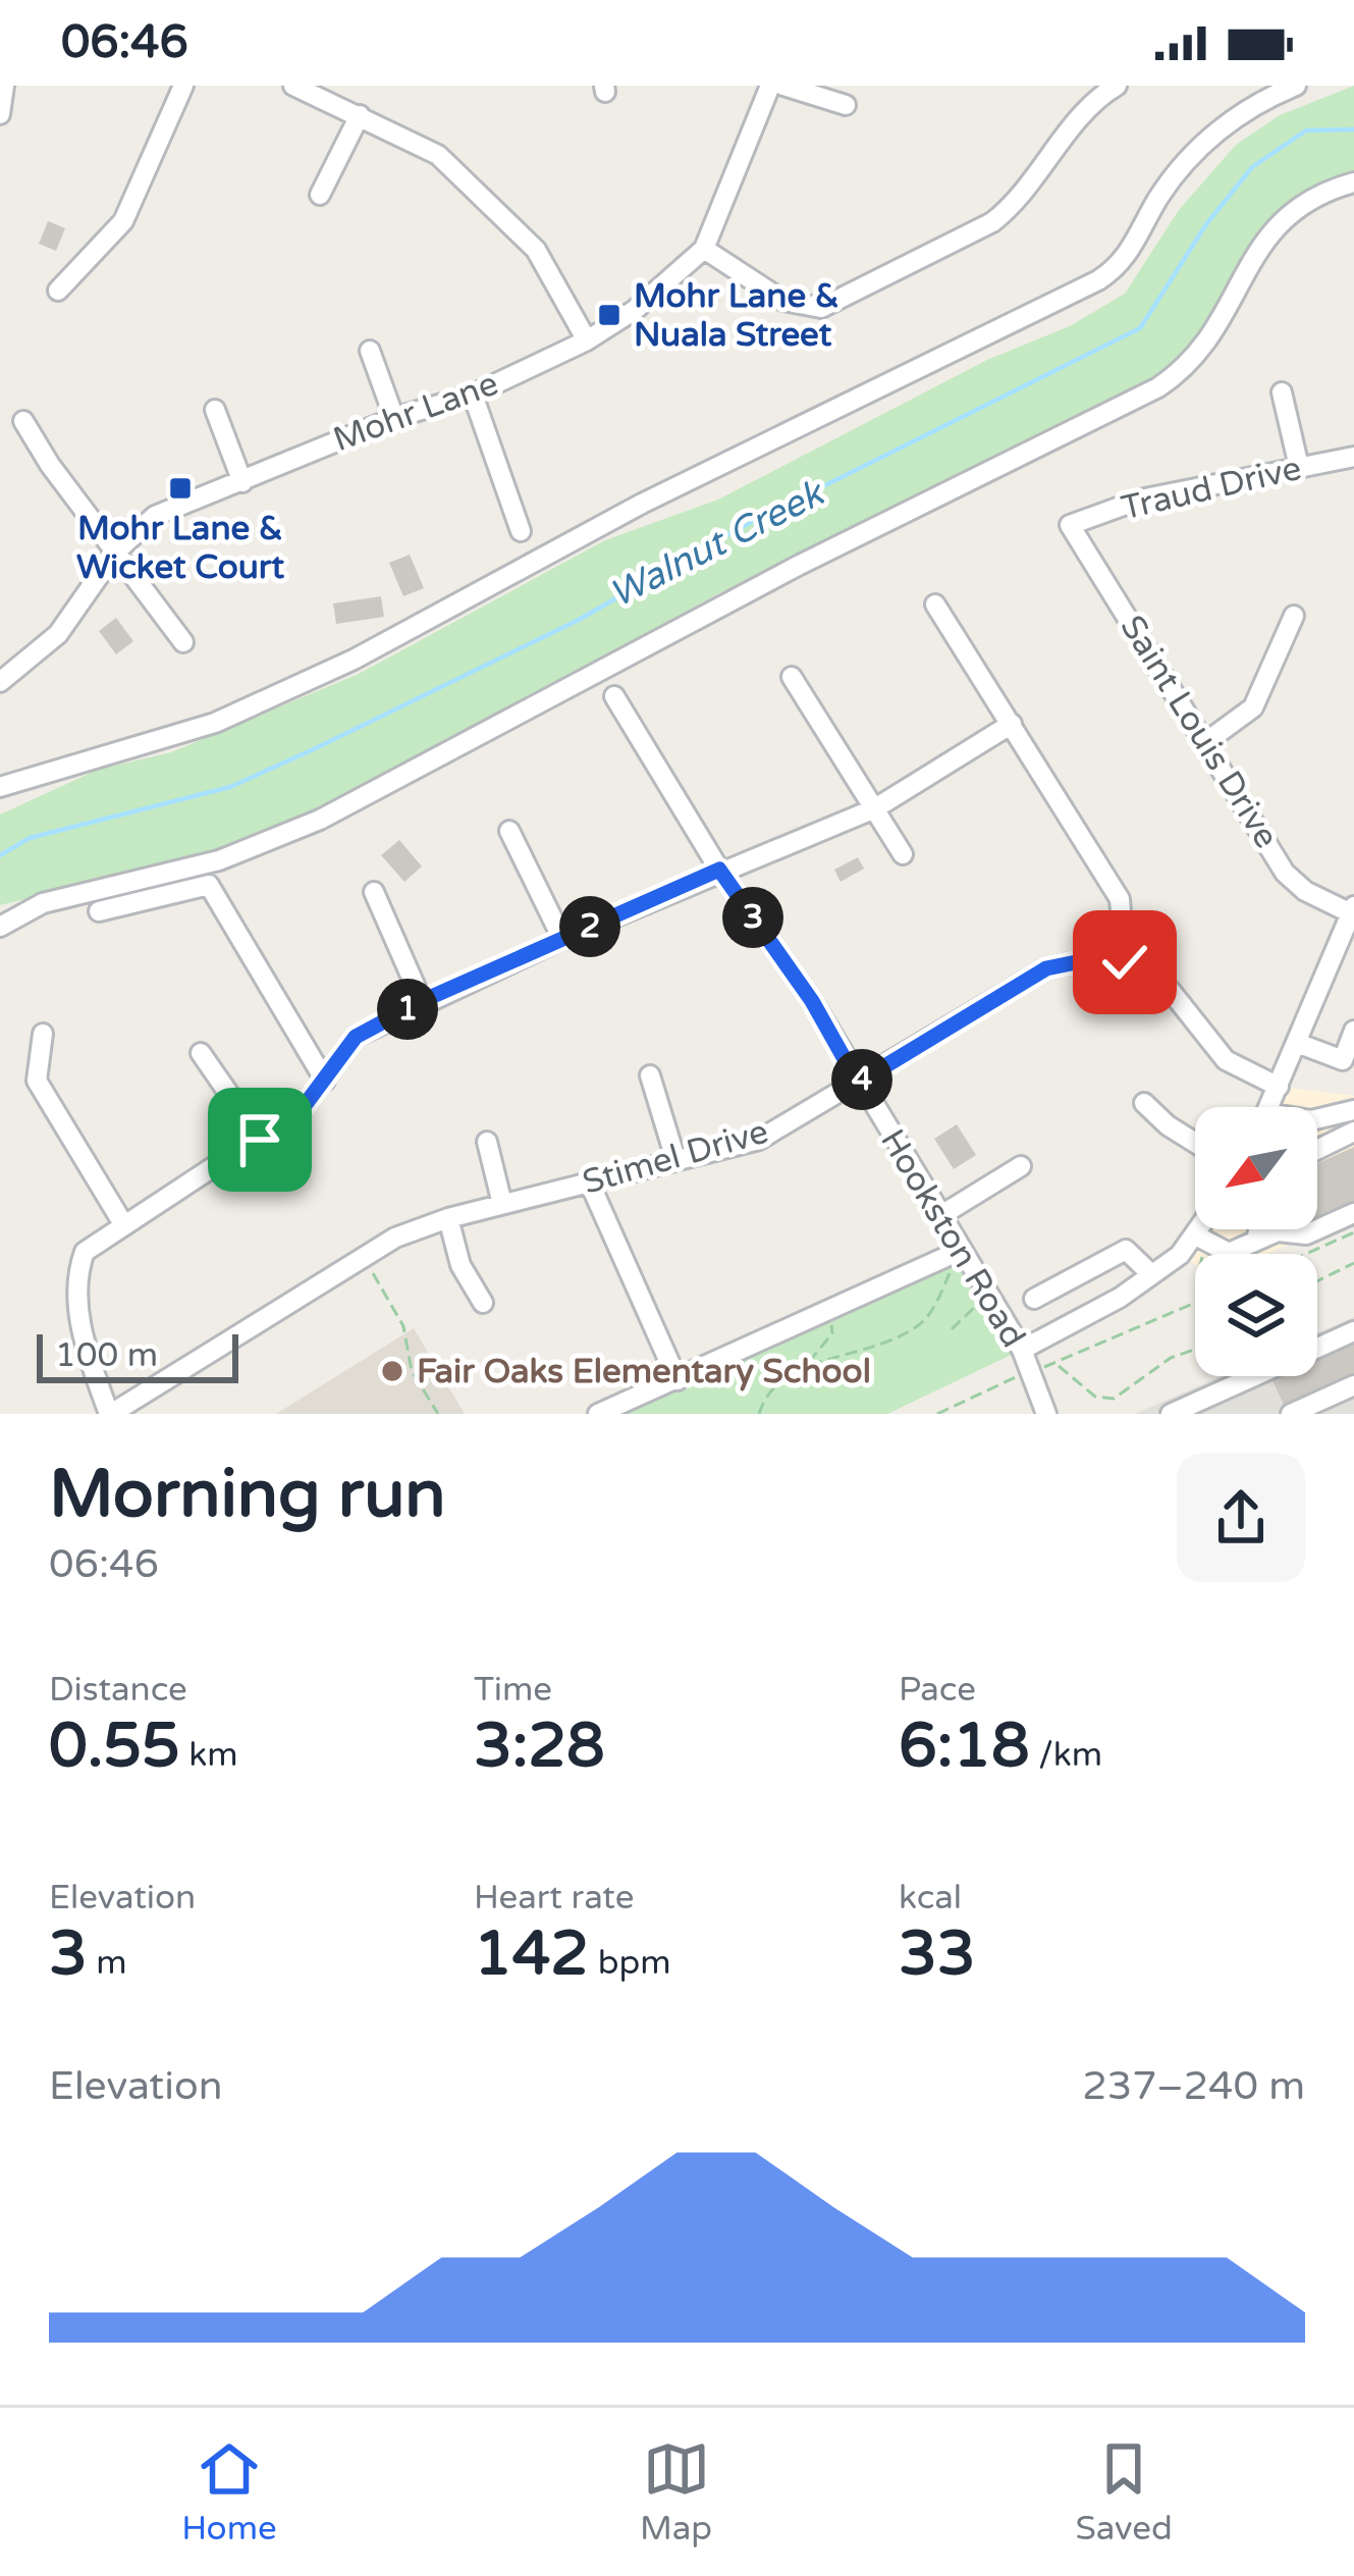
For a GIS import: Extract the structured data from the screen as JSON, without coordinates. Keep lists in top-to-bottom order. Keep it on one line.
{"streets":{"street":["Mohr Lane","Traud Drive","Saint Louis Drive","Stimel Drive","Hookston Road"]},"crossings":[["Traud Drive","Saint Louis Drive"],["Stimel Drive","Hookston Road"]],"water":["Walnut Creek"],"places":{"transit":["Mohr Lane & Nuala Street","Mohr Lane & Wicket Court"],"other":["Fair Oaks Elementary School"]},"scale_bar":"100 m","north":"bottom left","page":{"status":"06:46","pins":["3","2","1","4"],"scale":"100 m","heading":["Morning run","06:46"],"stats":[["Distance","0.55 km"],["Time","3:28"],["Pace","6:18 /km"],["Elevation","3 m"],["Heart rate","142 bpm"],["kcal","33"]],"chart":["Elevation","237–240 m"],"tabs":["Home","Map","Saved"]}}
